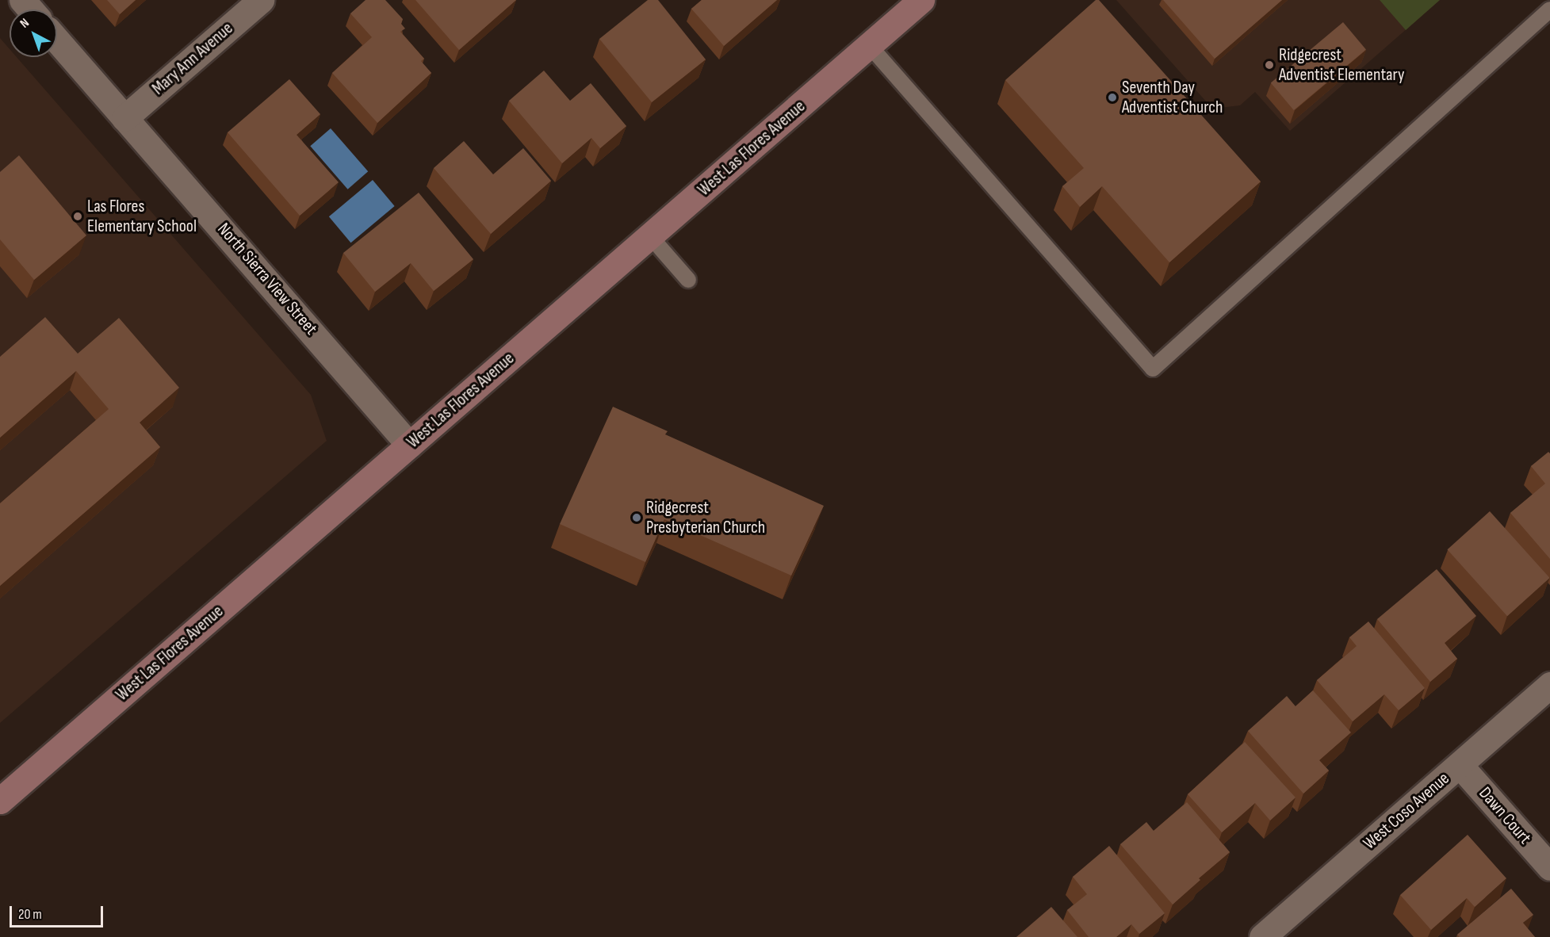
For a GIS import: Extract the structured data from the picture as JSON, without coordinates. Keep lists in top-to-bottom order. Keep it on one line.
{"streets":{"main road":["West Las Flores Avenue"],"street":["Mary Ann Avenue","North Sierra View Street","West Coso Avenue","Dawn Court"]},"crossings":[["Mary Ann Avenue","North Sierra View Street"],["West Las Flores Avenue","North Sierra View Street"],["West Coso Avenue","Dawn Court"]],"places":["Ridgecrest Adventist Elementary","Seventh Day Adventist Church","Las Flores Elementary School","Ridgecrest Presbyterian Church"],"scale_bar":"20 m","north":"top left"}
